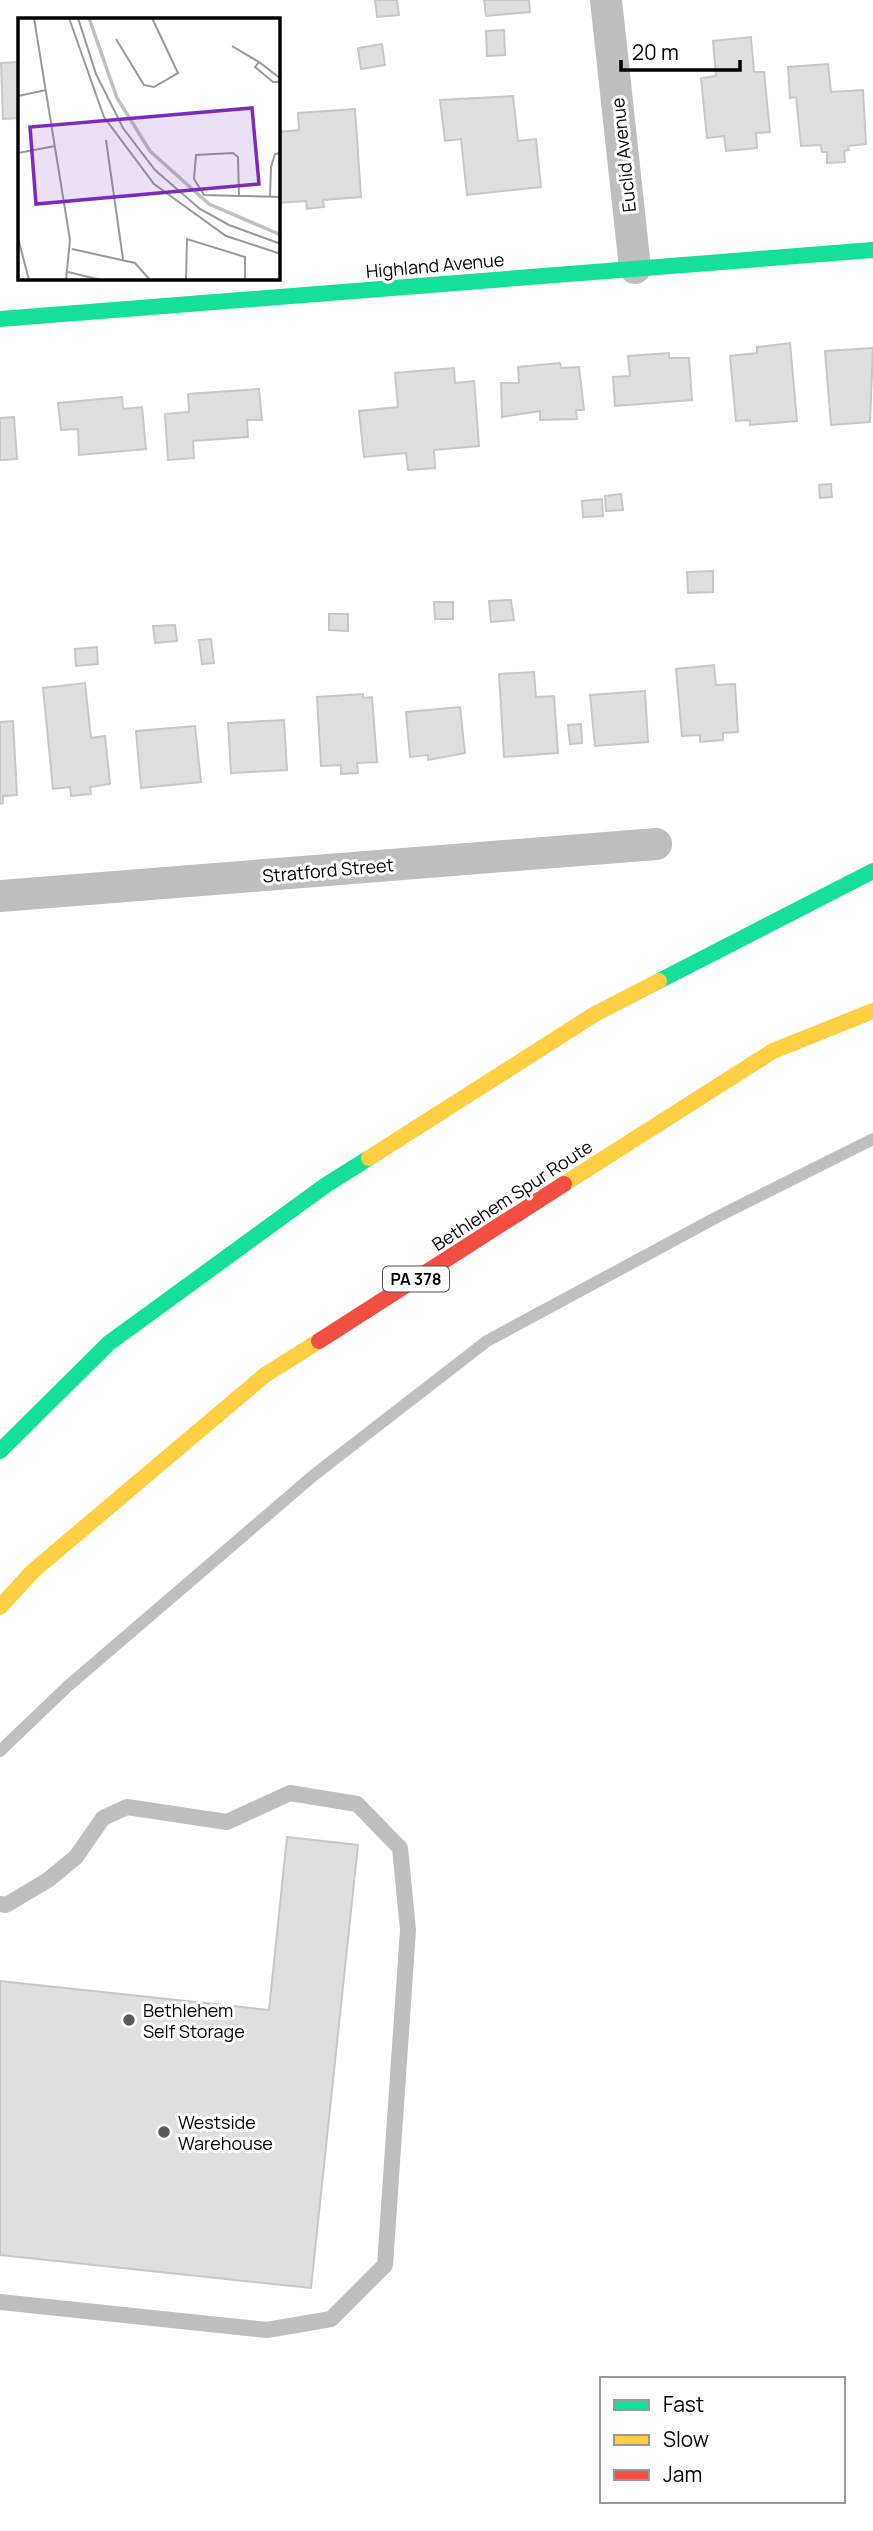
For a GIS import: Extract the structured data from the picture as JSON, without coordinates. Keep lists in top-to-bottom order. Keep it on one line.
{"streets":{"main road":["Highland Avenue","Bethlehem Spur Route","PA 378"],"street":["Euclid Avenue","Stratford Street"]},"crossings":[["Euclid Avenue","Highland Avenue"]],"places":["Bethlehem Self Storage","Westside Warehouse"],"legend":["Fast","Slow","Jam"],"scale_bar":"20 m"}
